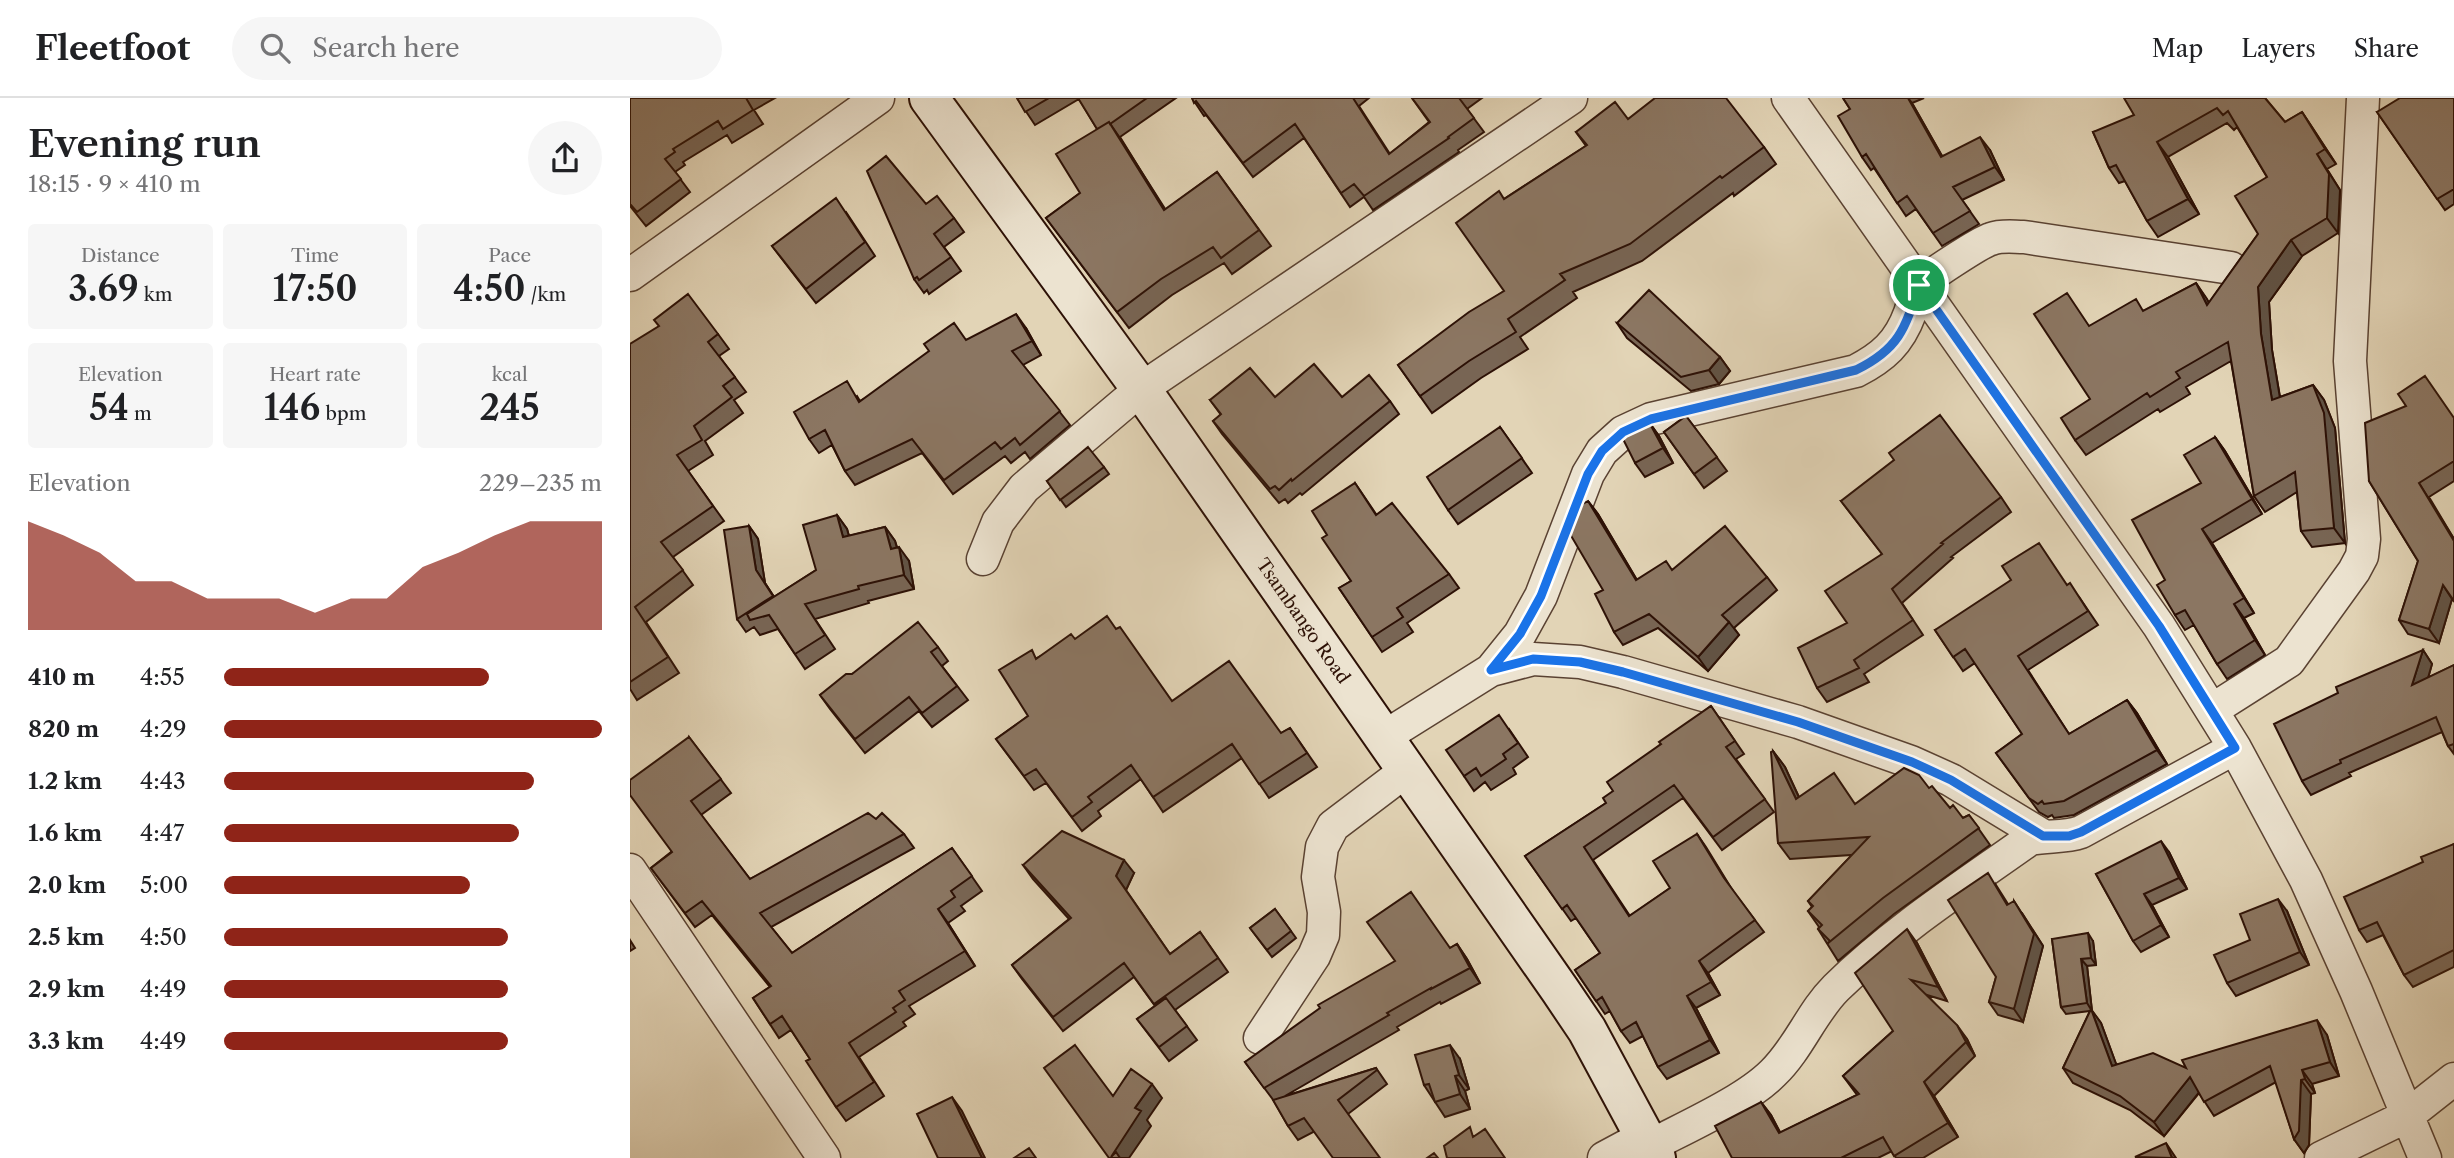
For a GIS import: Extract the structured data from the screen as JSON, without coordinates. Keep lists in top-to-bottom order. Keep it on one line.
{"streets":{"street":["Tsambango Road"]},"page":{"header":"Fleetfoot","search":"Search here","nav":["Map","Layers","Share"],"heading":["Evening run","18:15 · 9 × 410 m"],"stats":[["Distance","3.69 km"],["Time","17:50"],["Pace","4:50 /km"],["Elevation","54 m"],["Heart rate","146 bpm"],["kcal","245"]],"chart":["Elevation","229–235 m"],"list":[{"name":"410 m","note":"4:55"},{"name":"820 m","note":"4:29"},{"name":"1.2 km","note":"4:43"},{"name":"1.6 km","note":"4:47"},{"name":"2.0 km","note":"5:00"},{"name":"2.5 km","note":"4:50"},{"name":"2.9 km","note":"4:49"},{"name":"3.3 km","note":"4:49"}]}}
